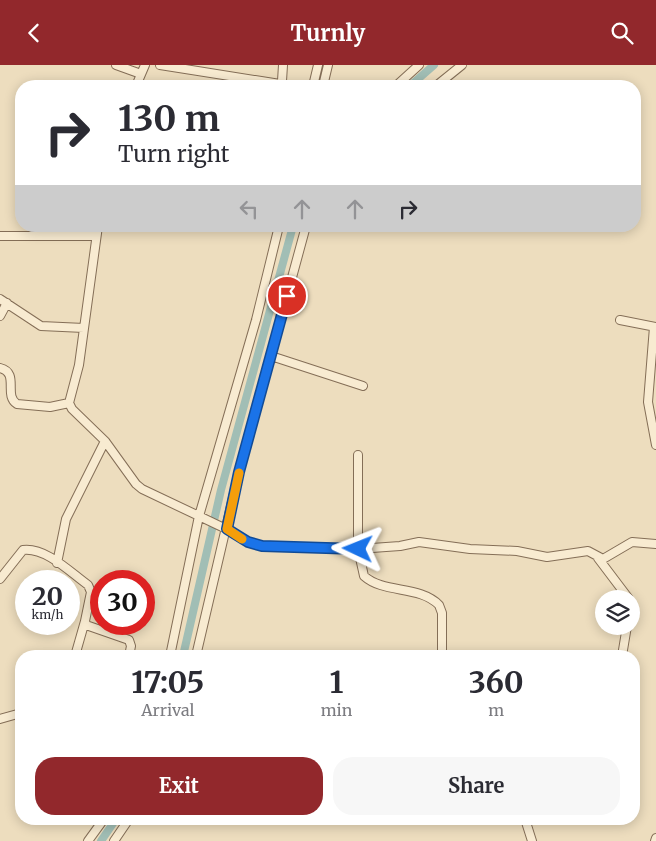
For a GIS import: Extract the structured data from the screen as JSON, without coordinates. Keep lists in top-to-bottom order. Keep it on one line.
{"page":{"header":"Turnly","turn":["130 m","Turn right"],"speed":"20 km/h","limit":"30","eta":["17:05","Arrival","1","min","360","m"],"buttons":["Exit","Share"]}}
